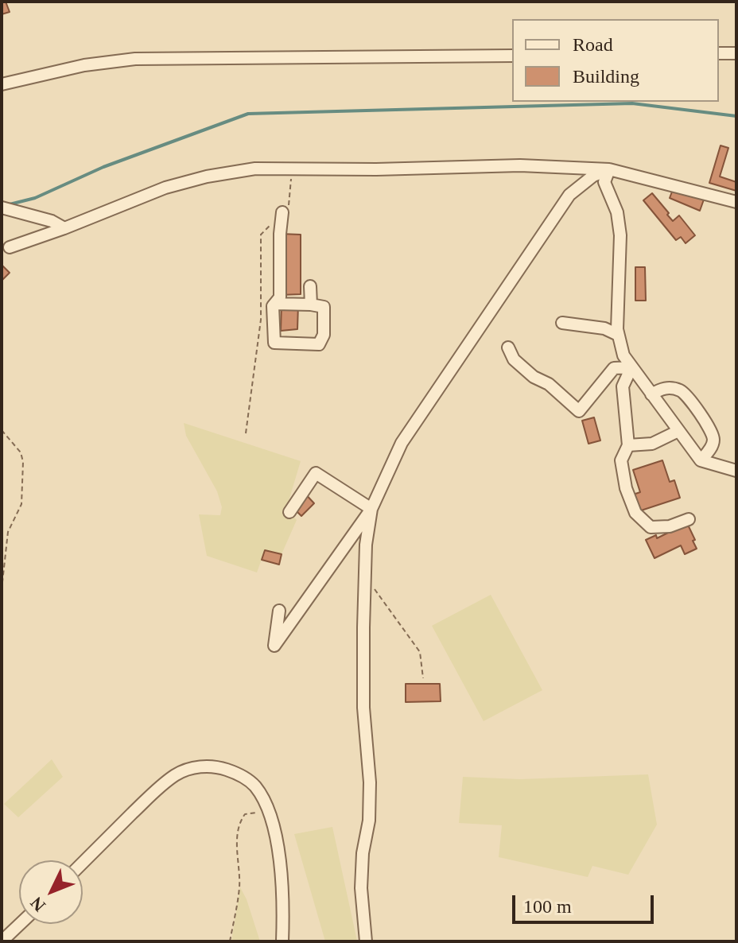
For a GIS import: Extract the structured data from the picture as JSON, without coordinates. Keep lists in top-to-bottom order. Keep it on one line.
{"legend":["Road","Building"],"scale_bar":"100 m","north":"bottom left"}
